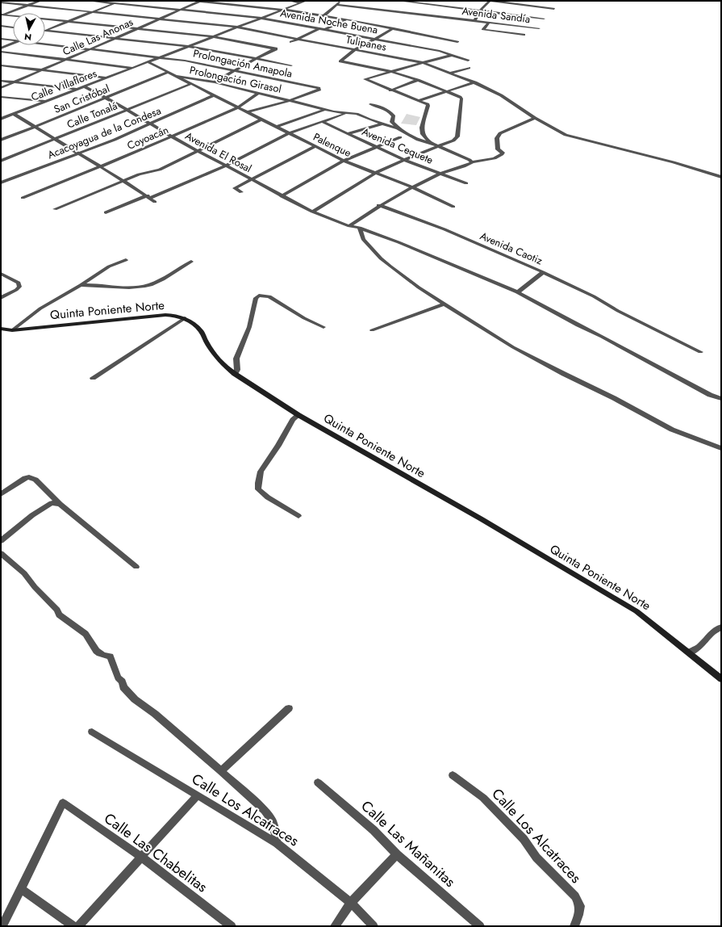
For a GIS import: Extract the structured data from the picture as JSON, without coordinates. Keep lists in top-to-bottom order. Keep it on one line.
{"streets":{"street":["Avenida Sandía","Avenida Noche Buena","Calle Las Anonas","Tulipanes","Prolongación Amapola","Prolongación Girasol","Calle Villaflores","San Cristóbal","Calle Tonalá","Acacoyagua de la Condesa","Coyoacán","Palenque","Avenida Cequete","Avenida El Rosal","Avenida Caotiz","Quinta Poniente Norte","Calle Los Alcatraces","Calle Las Mañanitas","Calle Las Chabelitas"]},"crossings":[["Avenida Noche Buena","Calle Las Anonas"],["Avenida Noche Buena","Calle Villaflores"],["Calle Las Anonas","Tulipanes"],["Calle Las Anonas","Prolongación Amapola"],["Tulipanes","Calle Villaflores"],["Prolongación Amapola","Prolongación Girasol"],["Prolongación Amapola","Calle Villaflores"],["Prolongación Girasol","Coyoacán"],["Prolongación Girasol","Palenque"],["Calle Villaflores","Palenque"],["Calle Villaflores","Avenida El Rosal"],["San Cristóbal","Palenque"],["San Cristóbal","Avenida El Rosal"],["Calle Tonalá","Palenque"],["Calle Tonalá","Avenida El Rosal"],["Acacoyagua de la Condesa","Palenque"],["Acacoyagua de la Condesa","Avenida El Rosal"],["Coyoacán","Palenque"],["Coyoacán","Avenida El Rosal"]],"north":"bottom"}
